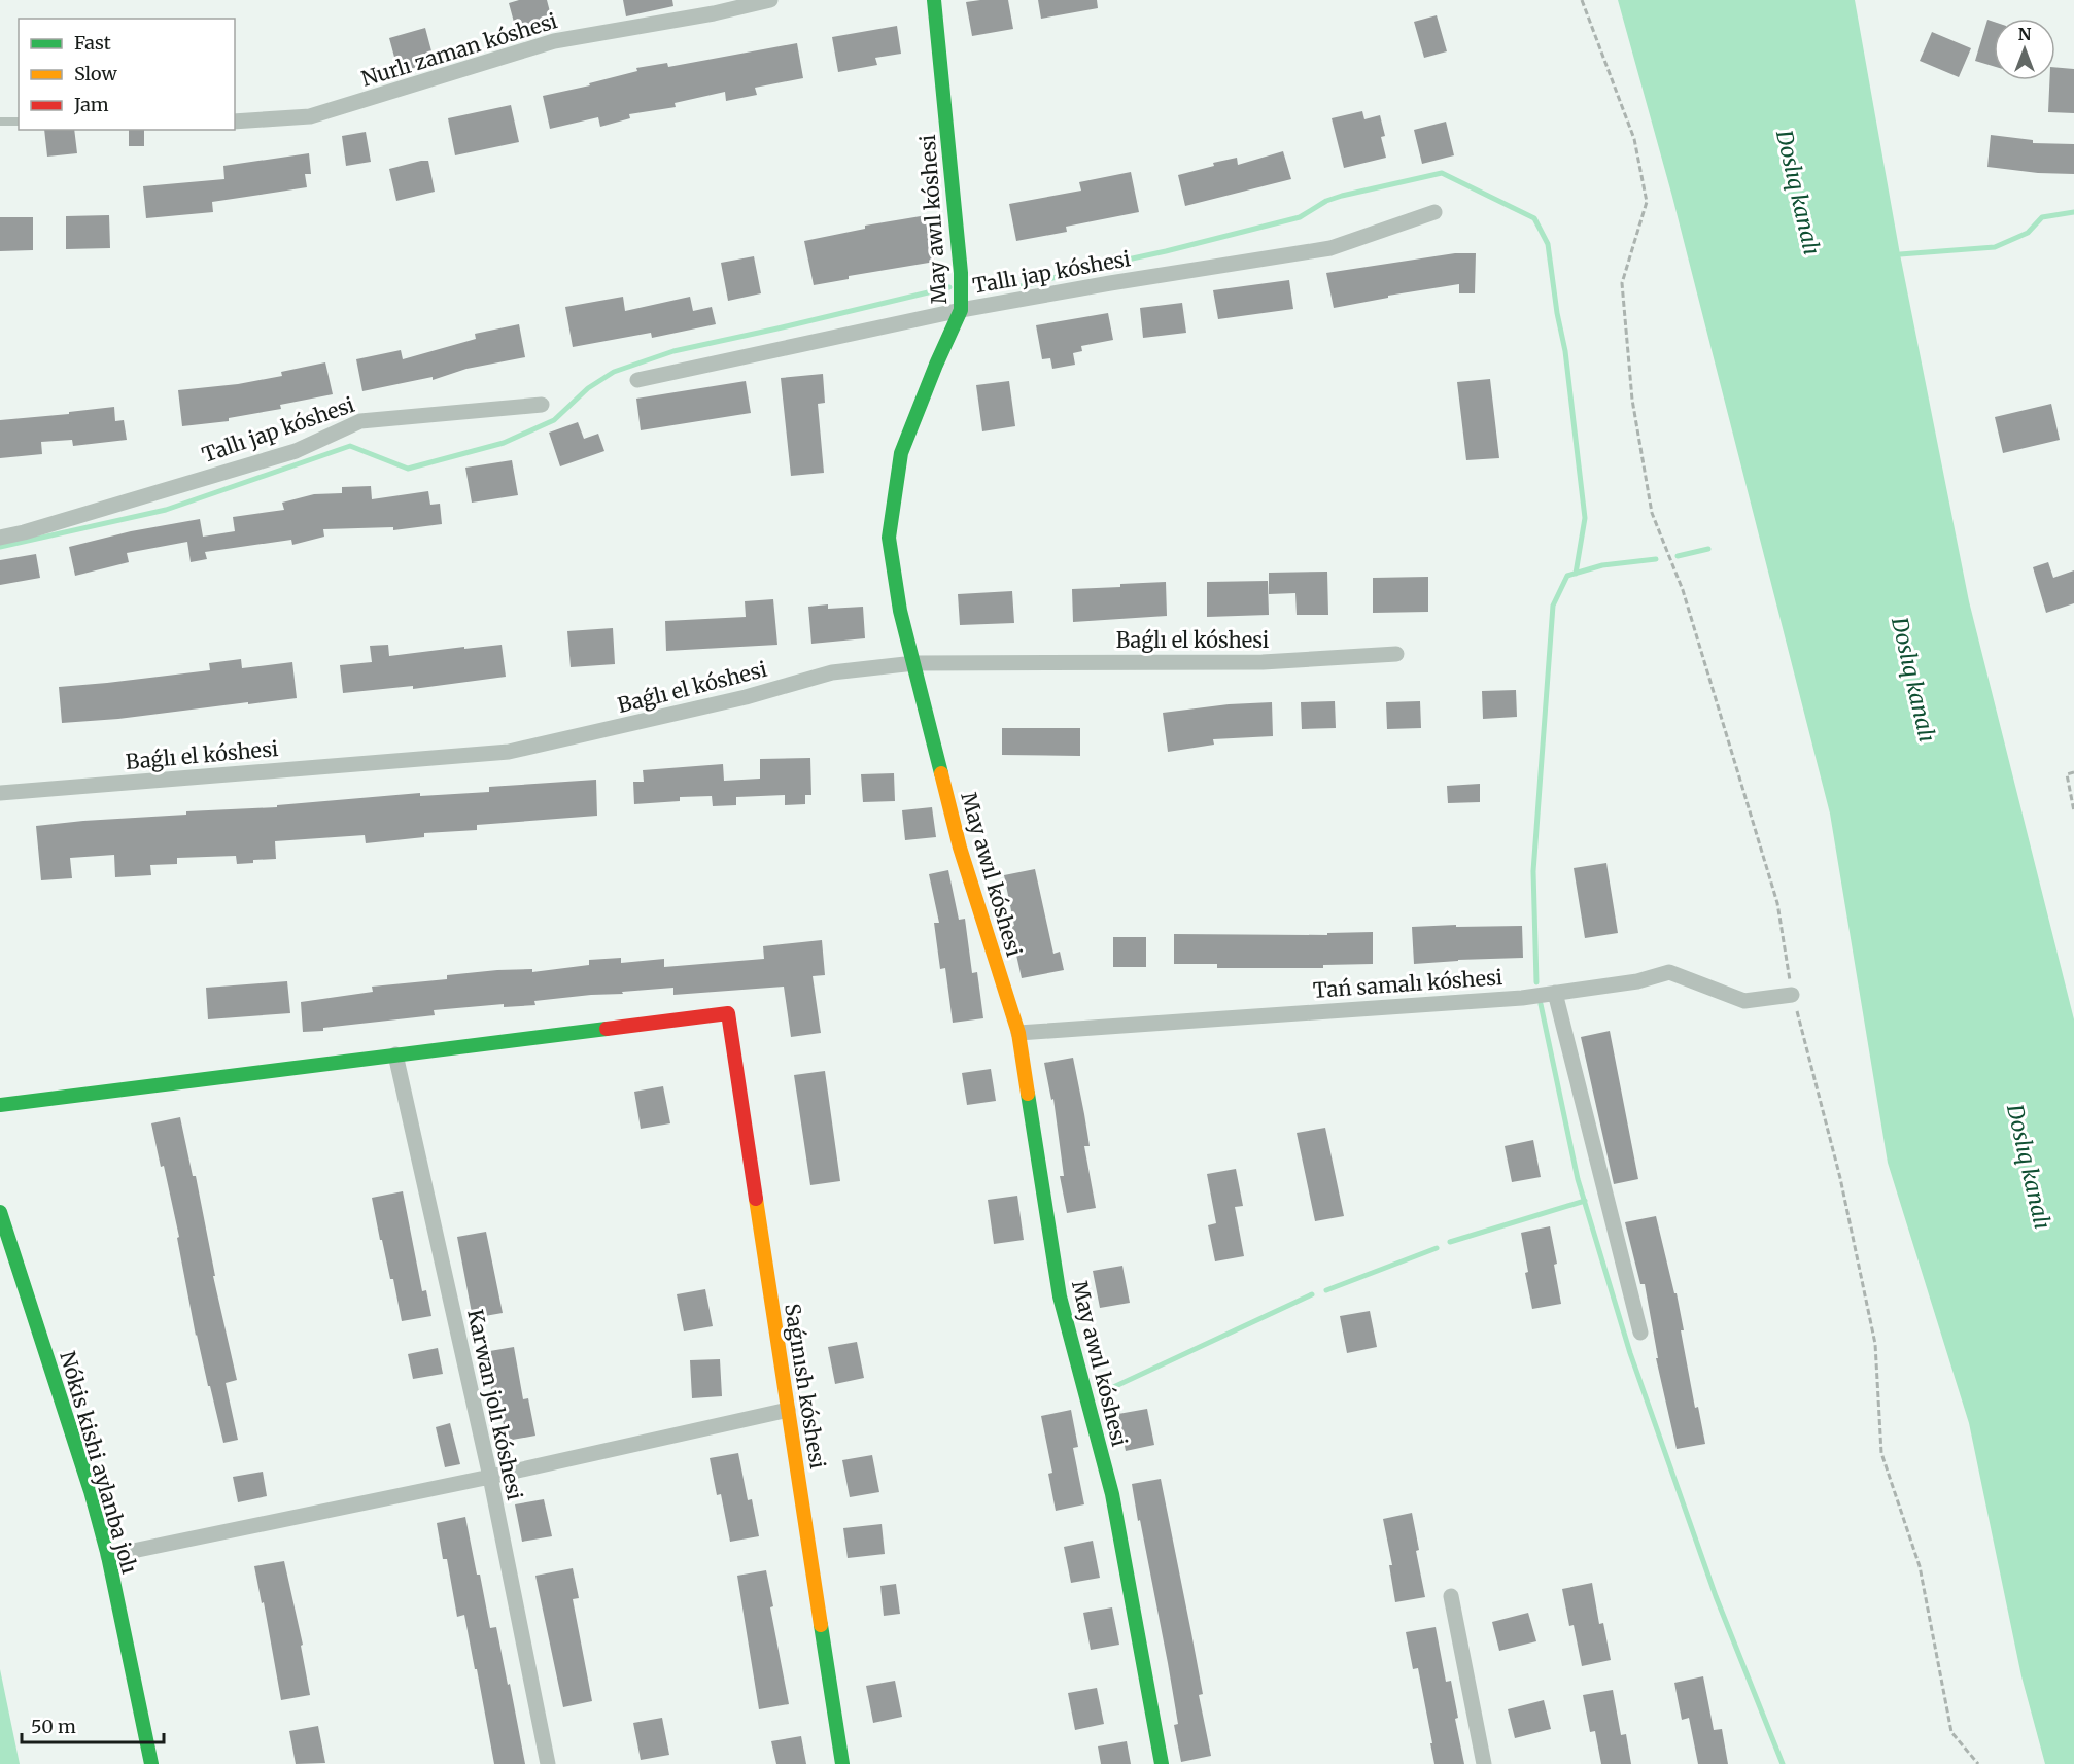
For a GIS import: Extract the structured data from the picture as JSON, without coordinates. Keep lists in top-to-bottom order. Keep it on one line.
{"streets":{"street":["Nurlı zaman kóshesi","May awıl kóshesi","Tallı jap kóshesi","Baǵlı el kóshesi","Tań samalı kóshesi","Saǵınısh kóshesi","Karwan jolı kóshesi","Nókis kishi aylanba jolı"]},"crossings":[["May awıl kóshesi","Tallı jap kóshesi"],["May awıl kóshesi","Baǵlı el kóshesi"],["May awıl kóshesi","Tań samalı kóshesi"],["Saǵınısh kóshesi","Karwan jolı kóshesi"]],"water":["Doslıq kanalı"],"legend":["Fast","Slow","Jam"],"scale_bar":"50 m","north":"top"}
